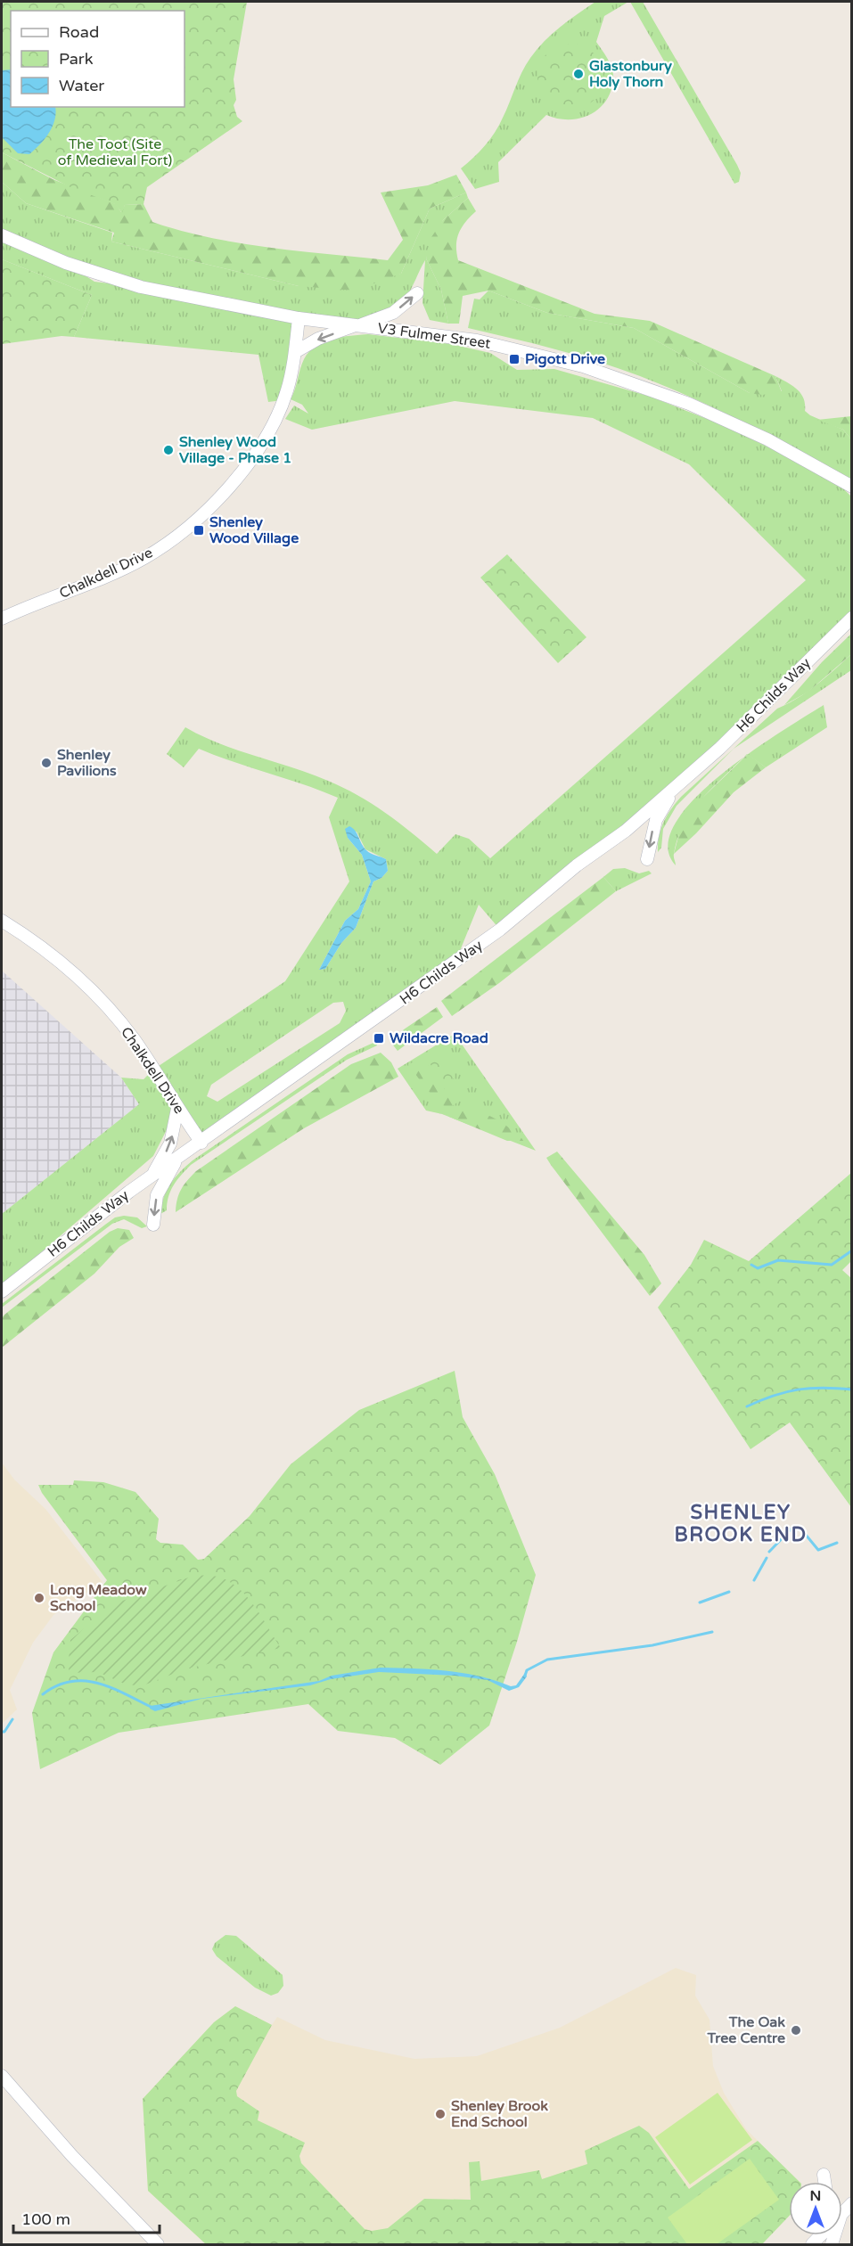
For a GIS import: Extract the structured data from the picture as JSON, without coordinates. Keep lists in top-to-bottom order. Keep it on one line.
{"streets":{"street":["V3 Fulmer Street","Chalkdell Drive","H6 Childs Way"]},"crossings":[["V3 Fulmer Street","Chalkdell Drive"],["Chalkdell Drive","H6 Childs Way"]],"districts":["SHENLEY BROOK END"],"parks":["The Toot (Site of Medieval Fort)"],"places":{"other":["Glastonbury Holy Thorn","Shenley Wood Village - Phase 1","Shenley Pavilions","Long Meadow School","The Oak Tree Centre","Shenley Brook End School"],"transit":["Pigott Drive","Shenley Wood Village","Wildacre Road"]},"legend":["Road","Park","Water"],"scale_bar":"100 m","north":"top"}
